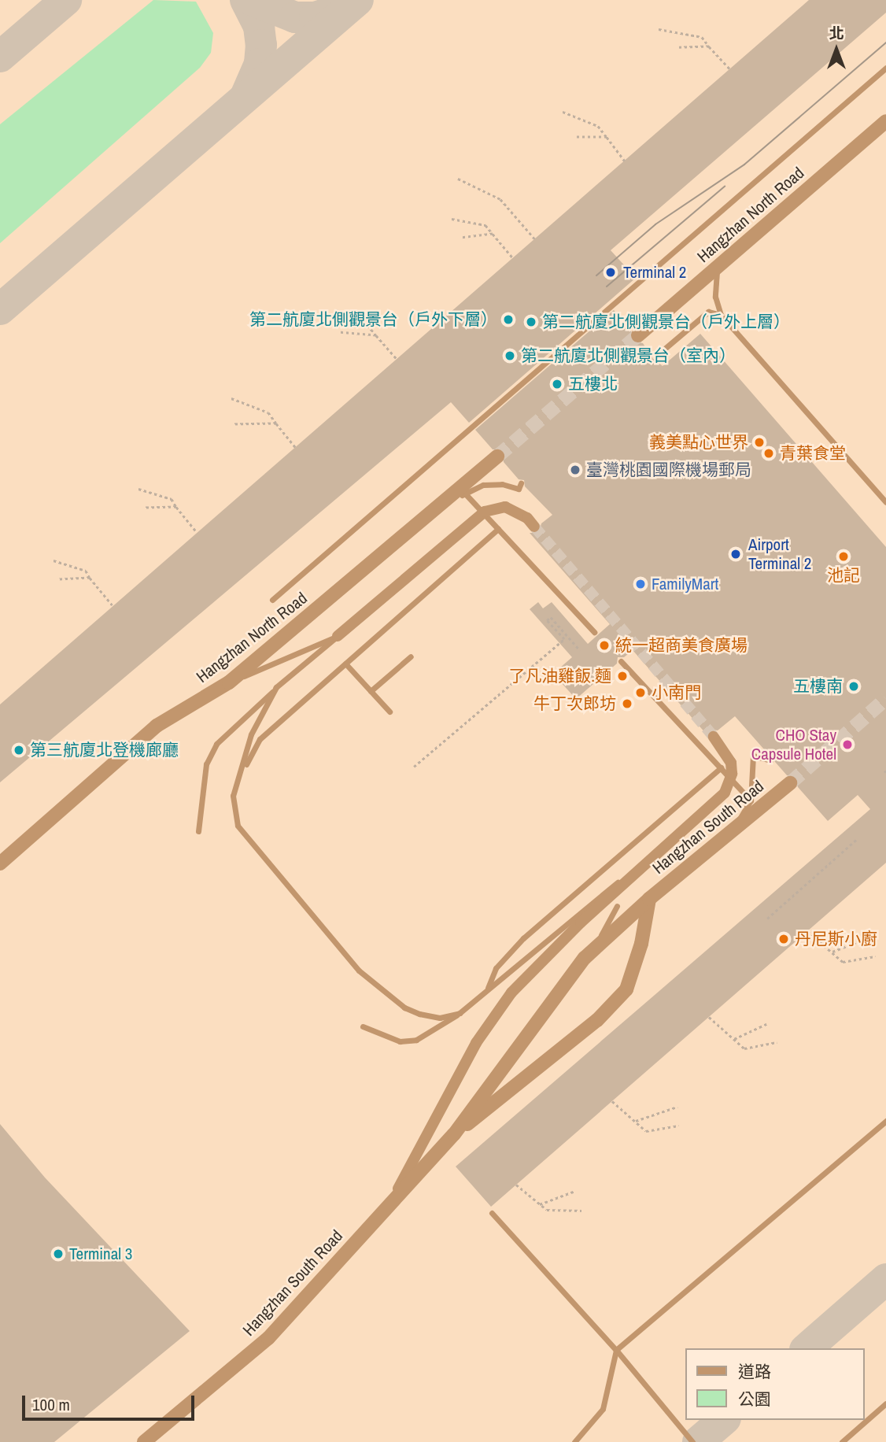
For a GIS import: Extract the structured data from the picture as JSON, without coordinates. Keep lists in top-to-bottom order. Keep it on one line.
{"streets":{"street":["Hangzhan North Road","Hangzhan South Road"]},"places":["Terminal 2","第二航廈北側觀景台（戶外下層）","第二航廈北側觀景台（戶外上層）","第二航廈北側觀景台（室內）","五樓北","義美點心世界","青葉食堂","臺灣桃園國際機場郵局","Airport Terminal 2","池記","FamilyMart","統一超商美食廣場","了凡油雞飯.麵","五樓南","小南門","牛丁次郎坊","CHO Stay Capsule Hotel","第三航廈北登機廊廳","丹尼斯小廚","Terminal 3"],"legend":["道路","公園"],"scale_bar":"100 m","north":"top"}
